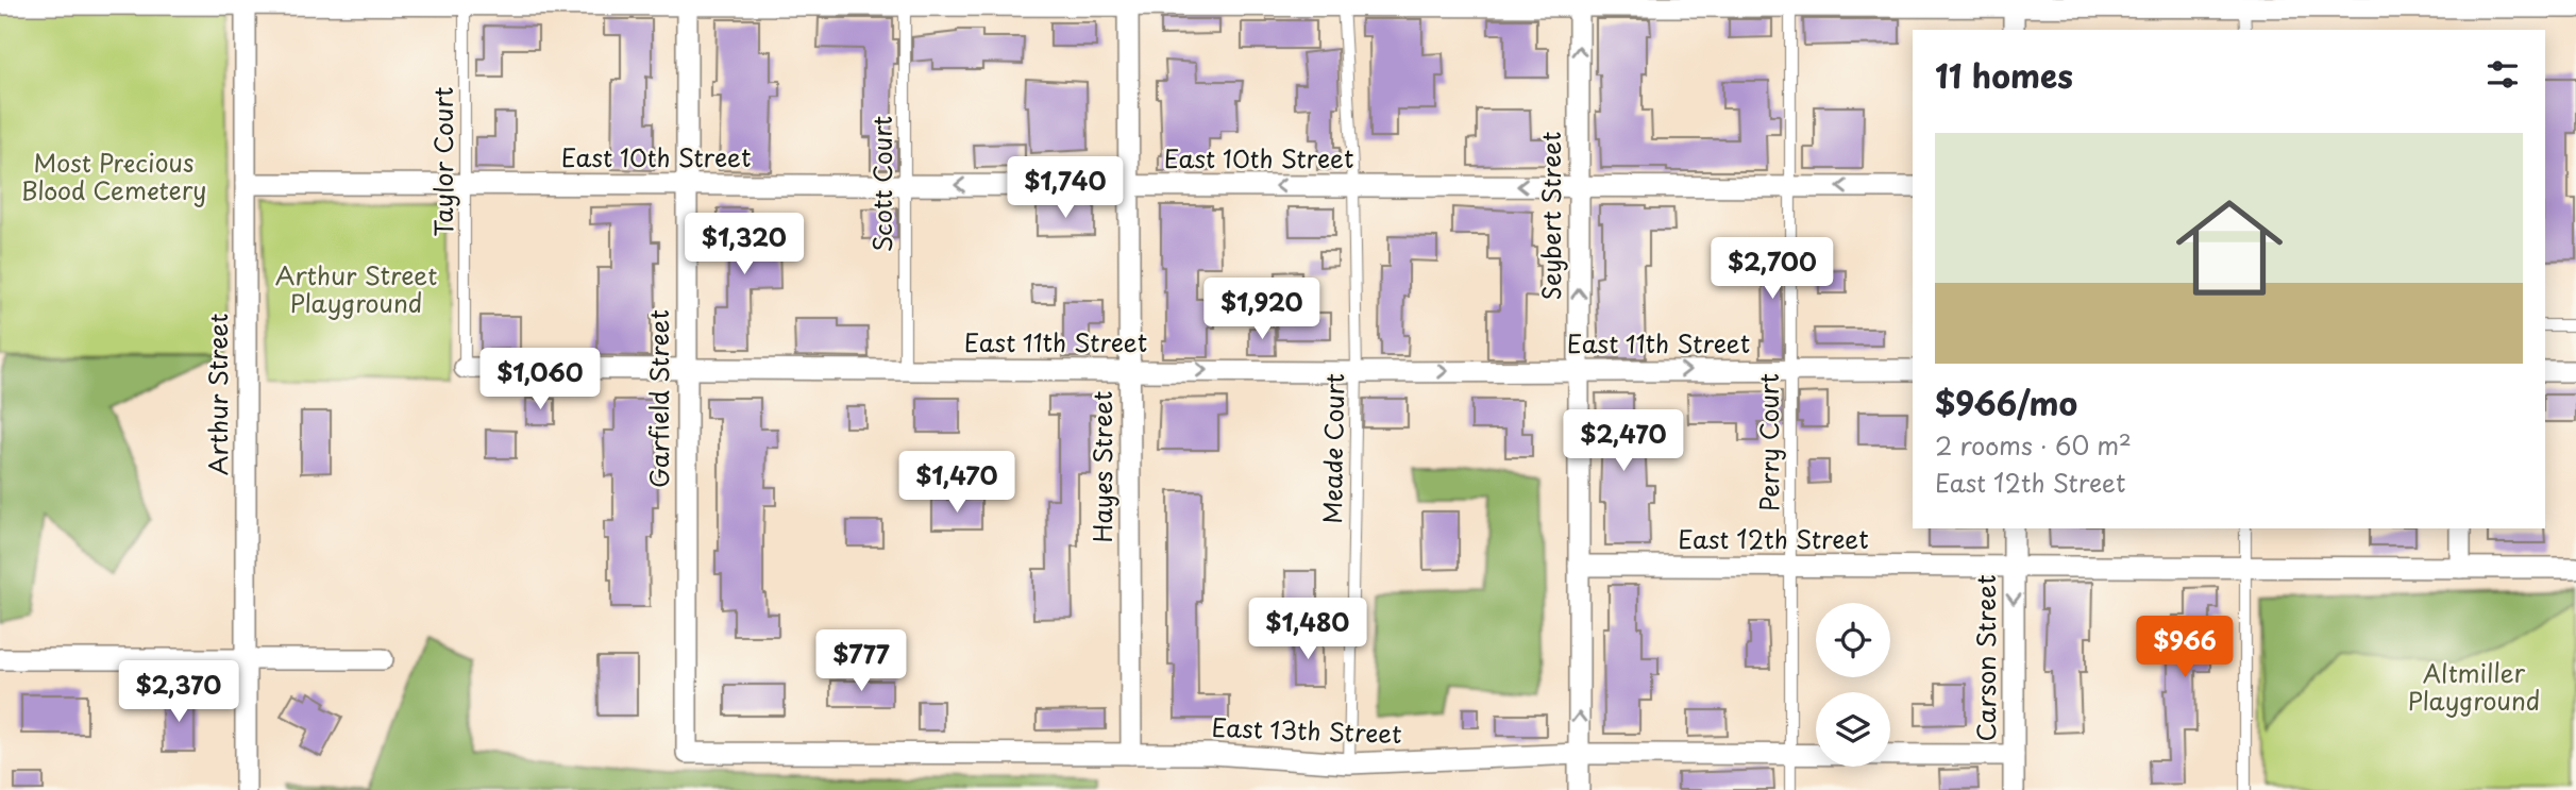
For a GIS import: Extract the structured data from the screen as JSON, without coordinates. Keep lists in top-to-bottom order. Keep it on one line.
{"streets":{"street":["East 10th Street","Seybert Street","East 11th Street","Arthur Street","Garfield Street","Hayes Street","East 12th Street","Carson Street","East 13th Street"],"lane":["Taylor Court","Scott Court","Perry Court","Meade Court"]},"crossings":[["East 10th Street","Taylor Court"],["East 10th Street","Scott Court"],["East 10th Street","Seybert Street"],["East 10th Street","Arthur Street"],["East 10th Street","Garfield Street"],["East 10th Street","Perry Court"],["East 10th Street","Meade Court"],["East 10th Street","Hayes Street"],["Taylor Court","East 11th Street"],["Scott Court","East 11th Street"],["Seybert Street","East 11th Street"],["Seybert Street","East 12th Street"],["Seybert Street","East 13th Street"],["East 11th Street","Garfield Street"],["East 11th Street","Perry Court"],["East 11th Street","Meade Court"],["East 11th Street","Hayes Street"],["Garfield Street","East 13th Street"],["Perry Court","East 12th Street"],["Perry Court","East 13th Street"],["Meade Court","East 13th Street"],["Hayes Street","East 13th Street"],["East 12th Street","Carson Street"],["Carson Street","East 13th Street"]],"one_way":["Seybert Street","East 11th Street","Carson Street"],"parks":["Most Precious Blood Cemetery","Arthur Street Playground","Altmiller Playground"],"page":{"heading":"11 homes","list":[{"name":"$966/mo","note":"2 rooms · 60 m² · East 12th Street"}],"price":["$1,740","$1,320","$2,700","$1,920","$1,060","$2,470","$1,470","$1,480","$966","$777","$2,370"]}}
